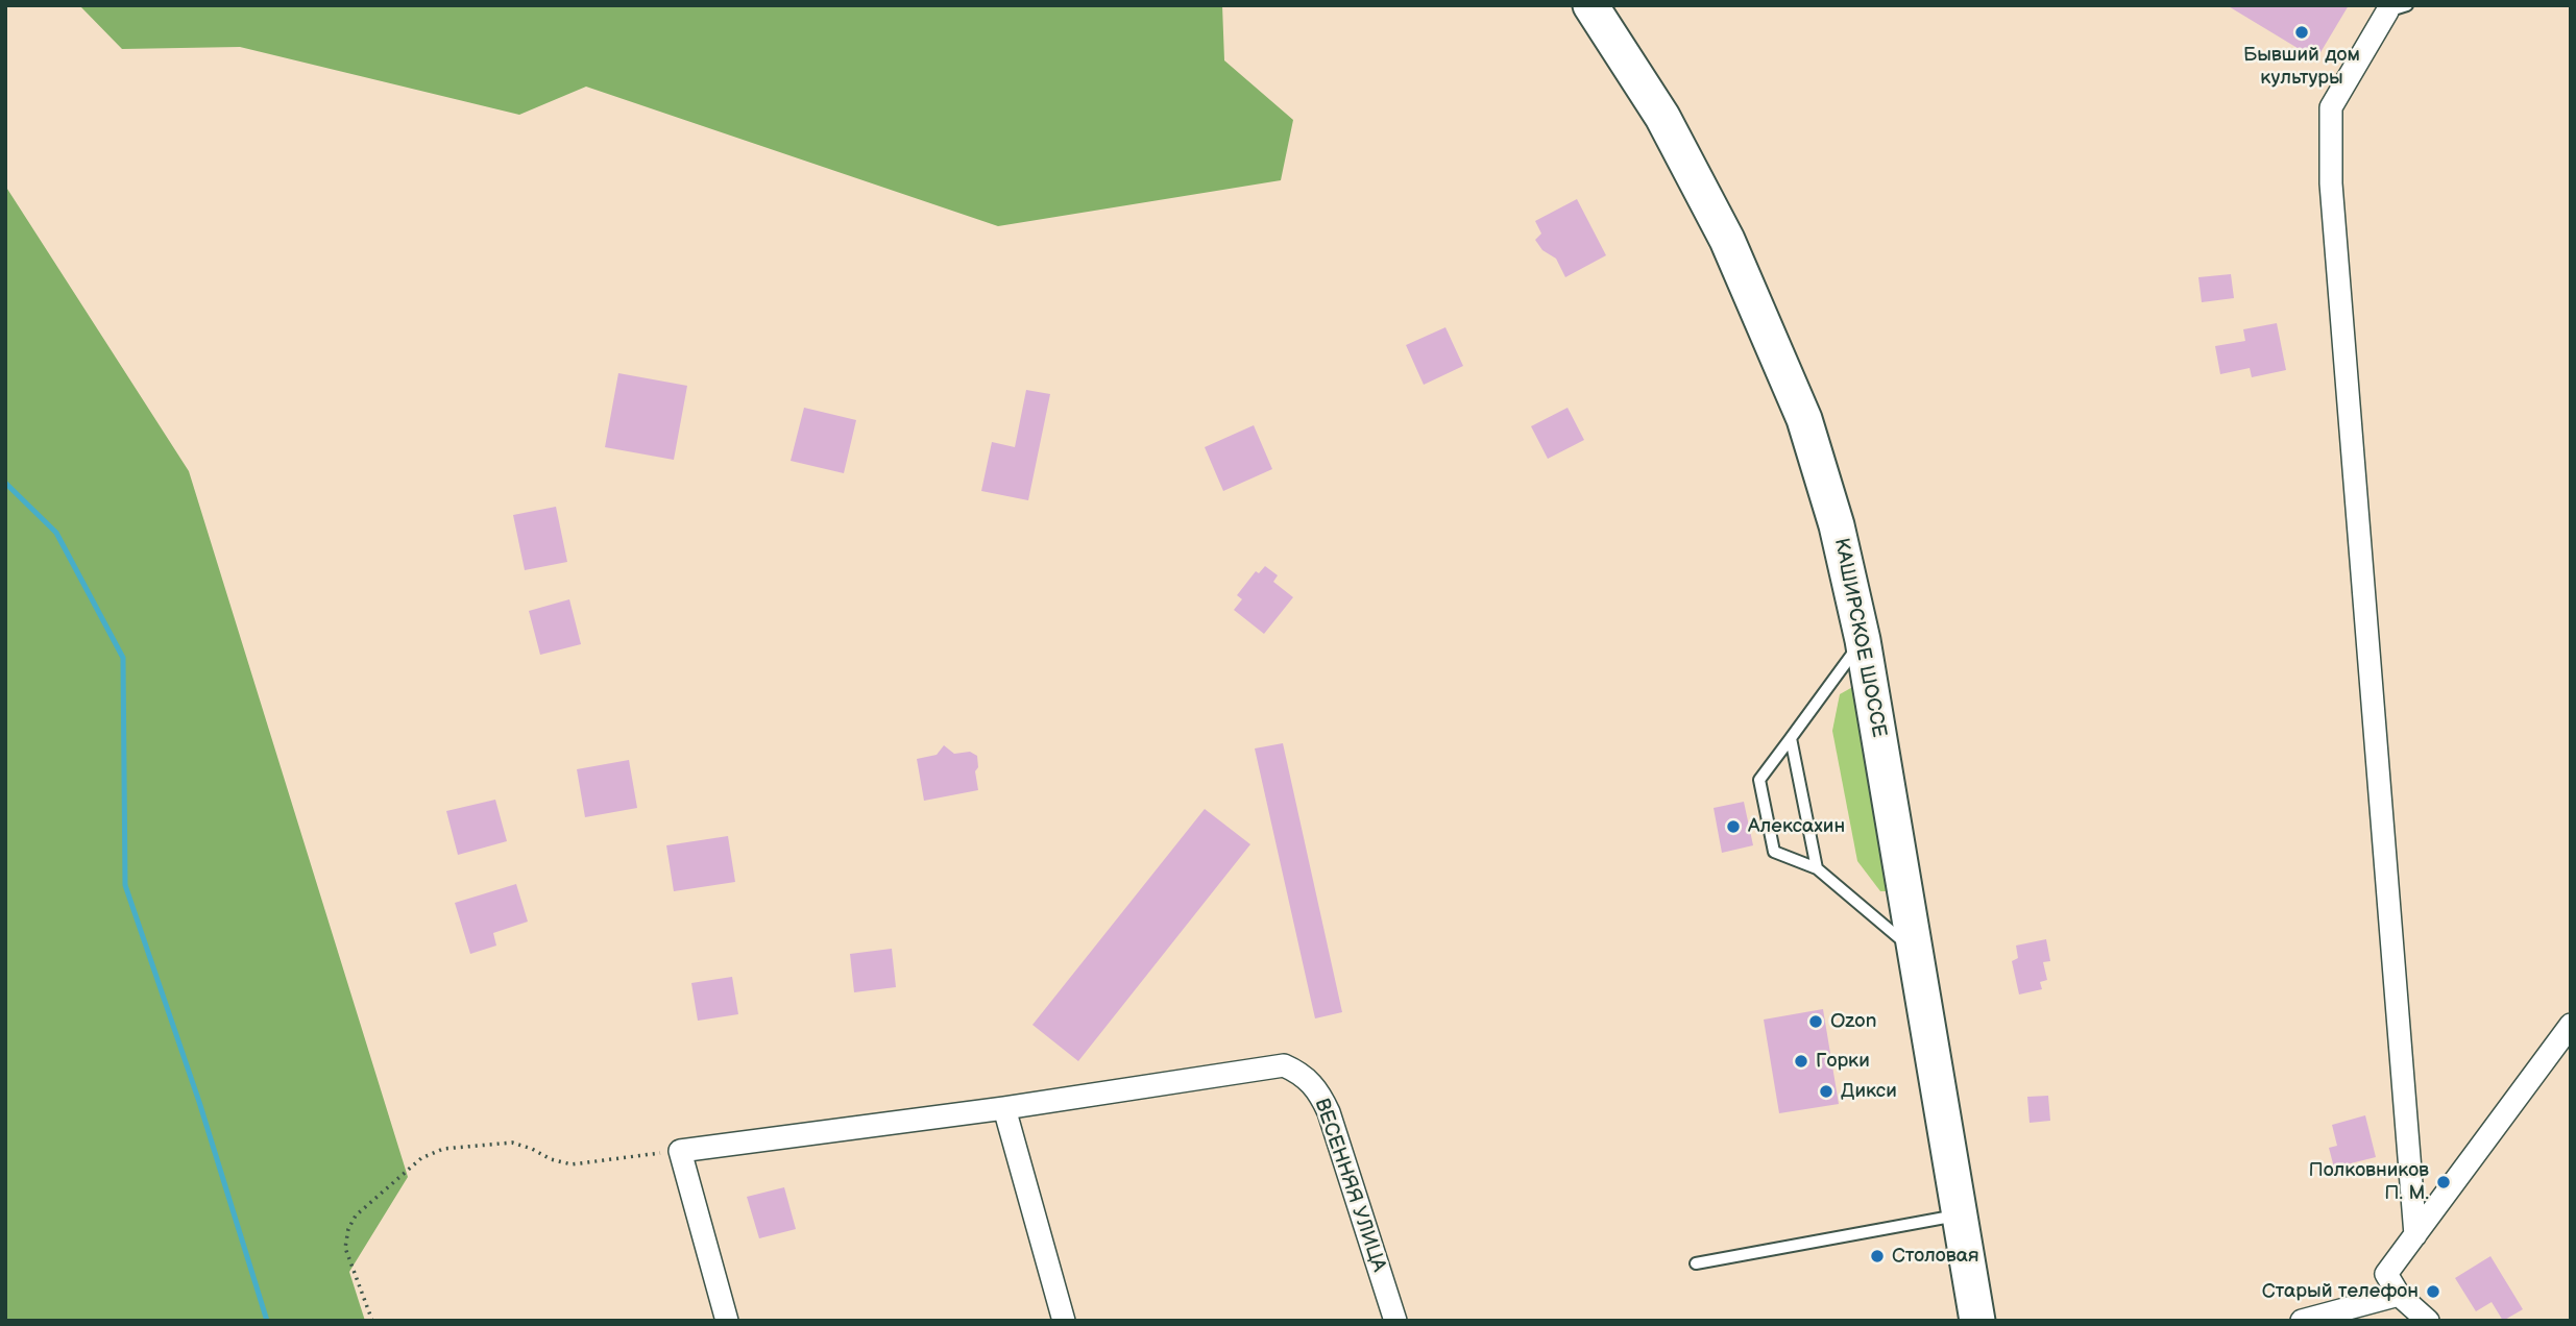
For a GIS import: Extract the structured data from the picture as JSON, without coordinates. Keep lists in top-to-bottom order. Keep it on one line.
{"streets":{"main road":["КАШИРСКОЕ ШОССЕ"],"street":["ВЕСЕННЯЯ УЛИЦА"]},"places":["Бывший дом культуры","Алексахин","Ozon","Горки","Дикси","Полковников П. М.","Столовая","Старый телефон"]}
